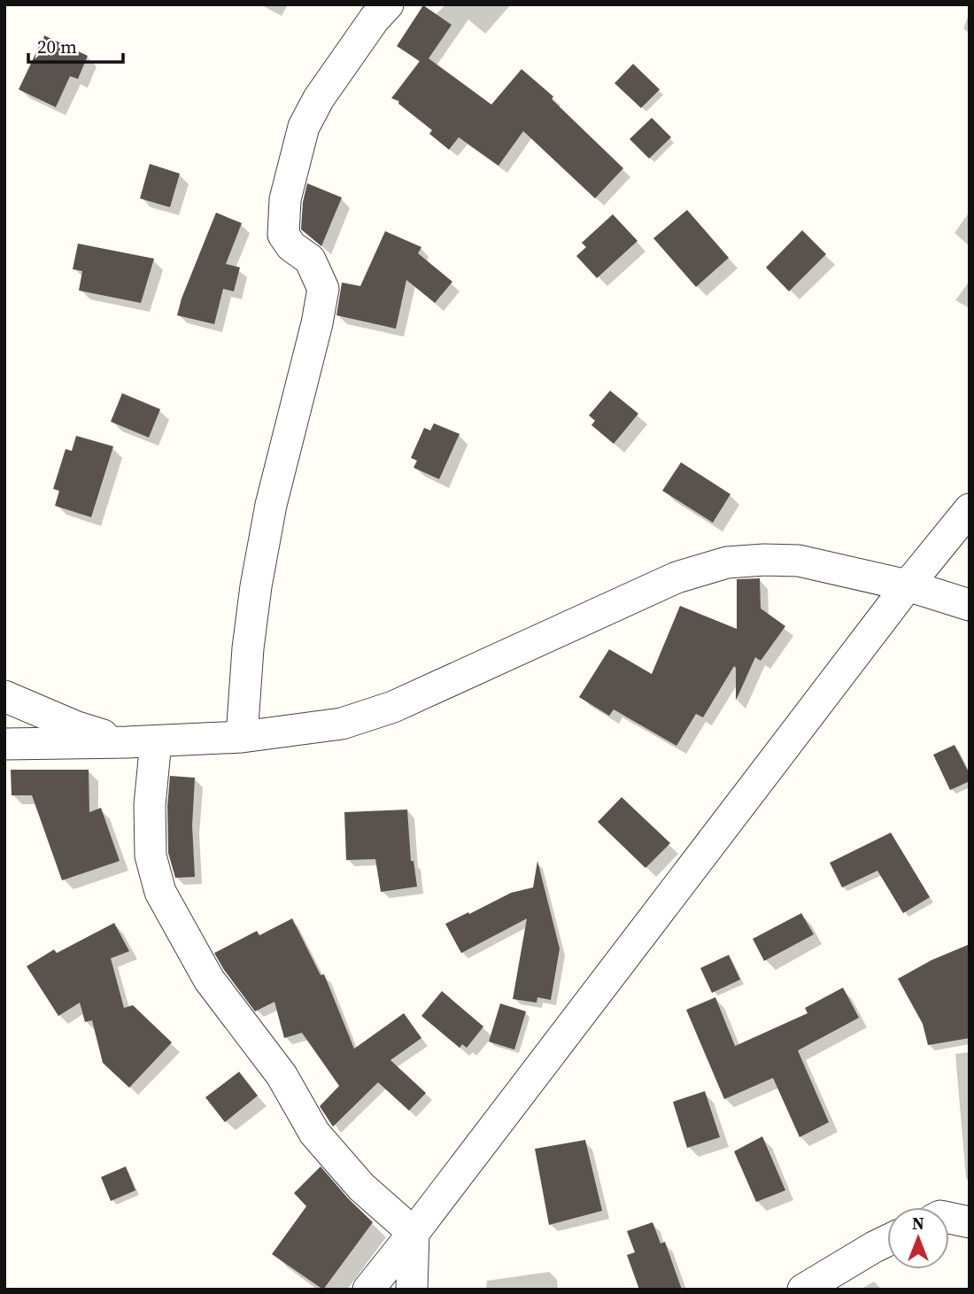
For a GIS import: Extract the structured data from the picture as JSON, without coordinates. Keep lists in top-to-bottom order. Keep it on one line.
{"scale_bar":"20 m","north":"top"}
